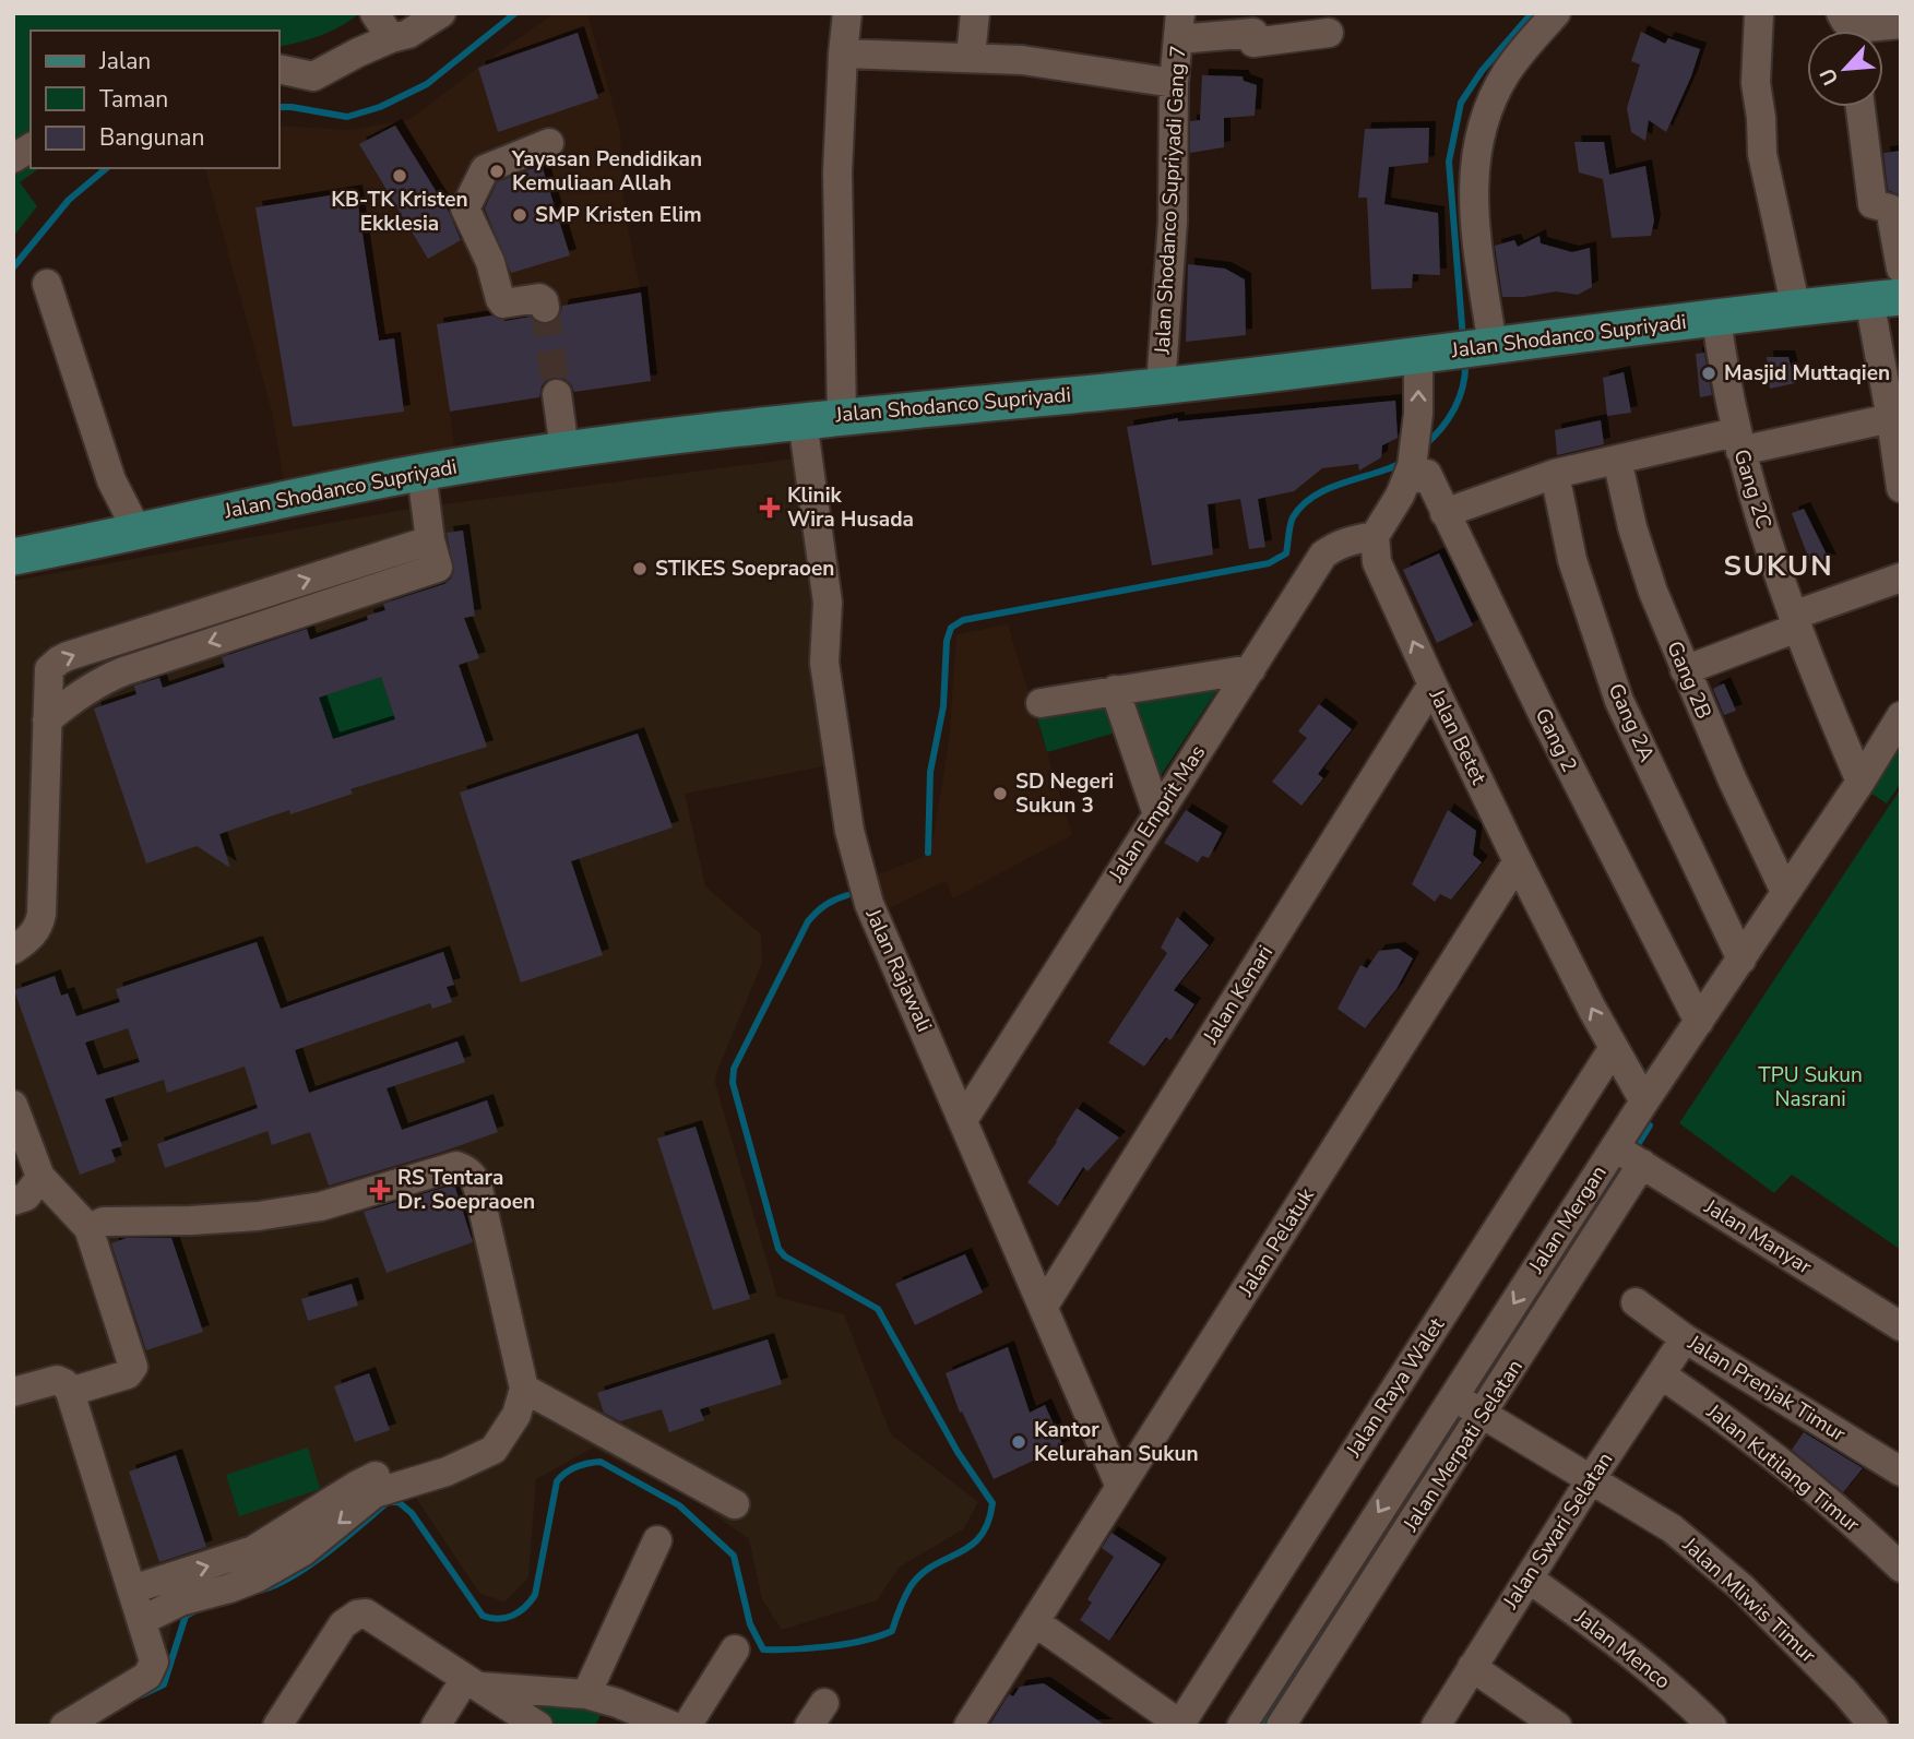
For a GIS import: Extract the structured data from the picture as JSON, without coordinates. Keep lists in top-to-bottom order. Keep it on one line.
{"streets":{"main road":["Jalan Shodanco Supriyadi"],"street":["Jalan Shodanco Supriyadi Gang 7","Gang 2C","Gang 2B","Gang 2A","Jalan Betet","Gang 2","Jalan Emprit Mas","Jalan Rajawali","Jalan Kenari","Jalan Mergan","Jalan Manyar","Jalan Pelatuk","Jalan Raya Walet","Jalan Prenjak Timur","Jalan Merpati Selatan","Jalan Kutilang Timur","Jalan Swari Selatan","Jalan Mliwis Timur","Jalan Menco"]},"crossings":[["Jalan Shodanco Supriyadi Gang 7","Jalan Shodanco Supriyadi"],["Jalan Shodanco Supriyadi","Gang 2C"],["Jalan Shodanco Supriyadi","Jalan Rajawali"],["Gang 2C","Jalan Mergan"],["Gang 2B","Jalan Mergan"],["Gang 2A","Jalan Mergan"],["Jalan Betet","Jalan Emprit Mas"],["Jalan Betet","Jalan Kenari"],["Jalan Betet","Jalan Mergan"],["Jalan Betet","Jalan Pelatuk"],["Jalan Betet","Jalan Raya Walet"],["Gang 2","Jalan Mergan"],["Jalan Emprit Mas","Jalan Rajawali"],["Jalan Rajawali","Jalan Kenari"],["Jalan Rajawali","Jalan Pelatuk"],["Jalan Mergan","Jalan Manyar"],["Jalan Mergan","Jalan Merpati Selatan"],["Jalan Mergan","Jalan Mliwis Timur"],["Jalan Manyar","Jalan Merpati Selatan"],["Jalan Prenjak Timur","Jalan Swari Selatan"],["Jalan Merpati Selatan","Jalan Mliwis Timur"],["Jalan Kutilang Timur","Jalan Swari Selatan"],["Jalan Swari Selatan","Jalan Mliwis Timur"],["Jalan Swari Selatan","Jalan Menco"]],"one_way":["Jalan Betet","Jalan Mergan"],"districts":["SUKUN"],"parks":["TPU Sukun Nasrani"],"places":{"other":["Yayasan Pendidikan Kemuliaan Allah","KB-TK Kristen Ekklesia","SMP Kristen Elim","Masjid Muttaqien","STIKES Soepraoen","SD Negeri Sukun 3","Kantor Kelurahan Sukun"],"health":["Klinik Wira Husada","RS Tentara Dr. Soepraoen"]},"legend":["Jalan","Taman","Bangunan"],"north":"bottom left"}
